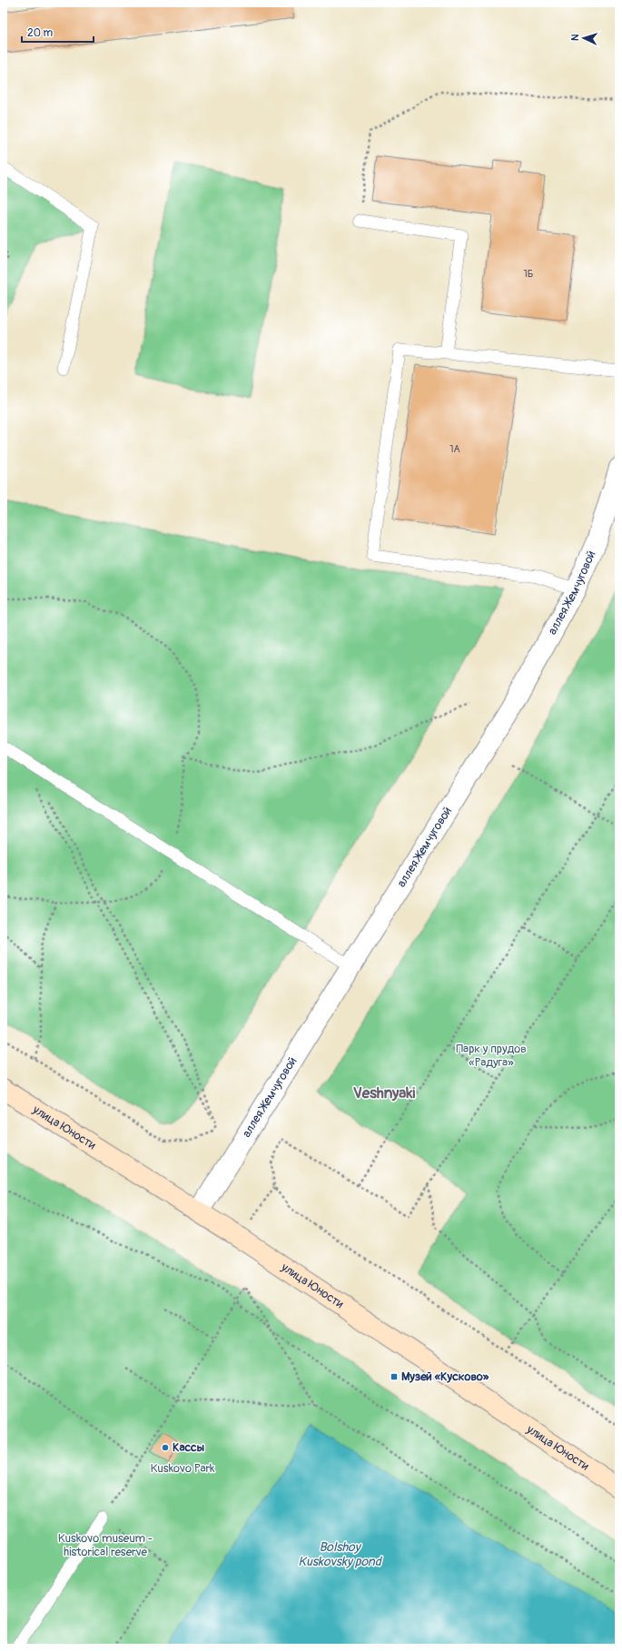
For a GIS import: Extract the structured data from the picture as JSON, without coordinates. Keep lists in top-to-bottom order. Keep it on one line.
{"streets":{"main road":["улица Юности"],"street":["аллея Жемчуговой"]},"crossings":[["аллея Жемчуговой","улица Юности"]],"districts":["Veshnyaki"],"water":["Bolshoy Kuskovsky pond"],"parks":["Парк у прудов «Радуга»","Kuskovo Park","Kuskovo museum - historical reserve"],"places":{"transit":["Музей «Кусково»"],"other":["Кассы"]},"house_numbers":["1Б","1А"],"scale_bar":"20 m","north":"left"}
